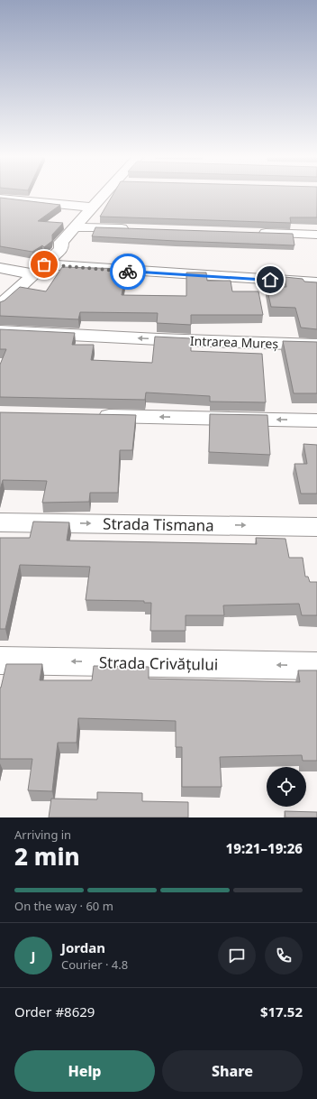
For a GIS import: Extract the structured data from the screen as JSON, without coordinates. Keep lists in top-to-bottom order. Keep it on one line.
{"streets":{"street":["Intrarea Mureș","Strada Tismana","Strada Crivățului"]},"one_way":["Strada Crivățului"],"page":{"heading":["2 min","Arriving in","19:21–19:26"],"panel":["Jordan","Courier · 4.8","Order #8629","$17.52"],"bar":"On the way · 60 m","round":"J","buttons":["Help","Share"]}}
